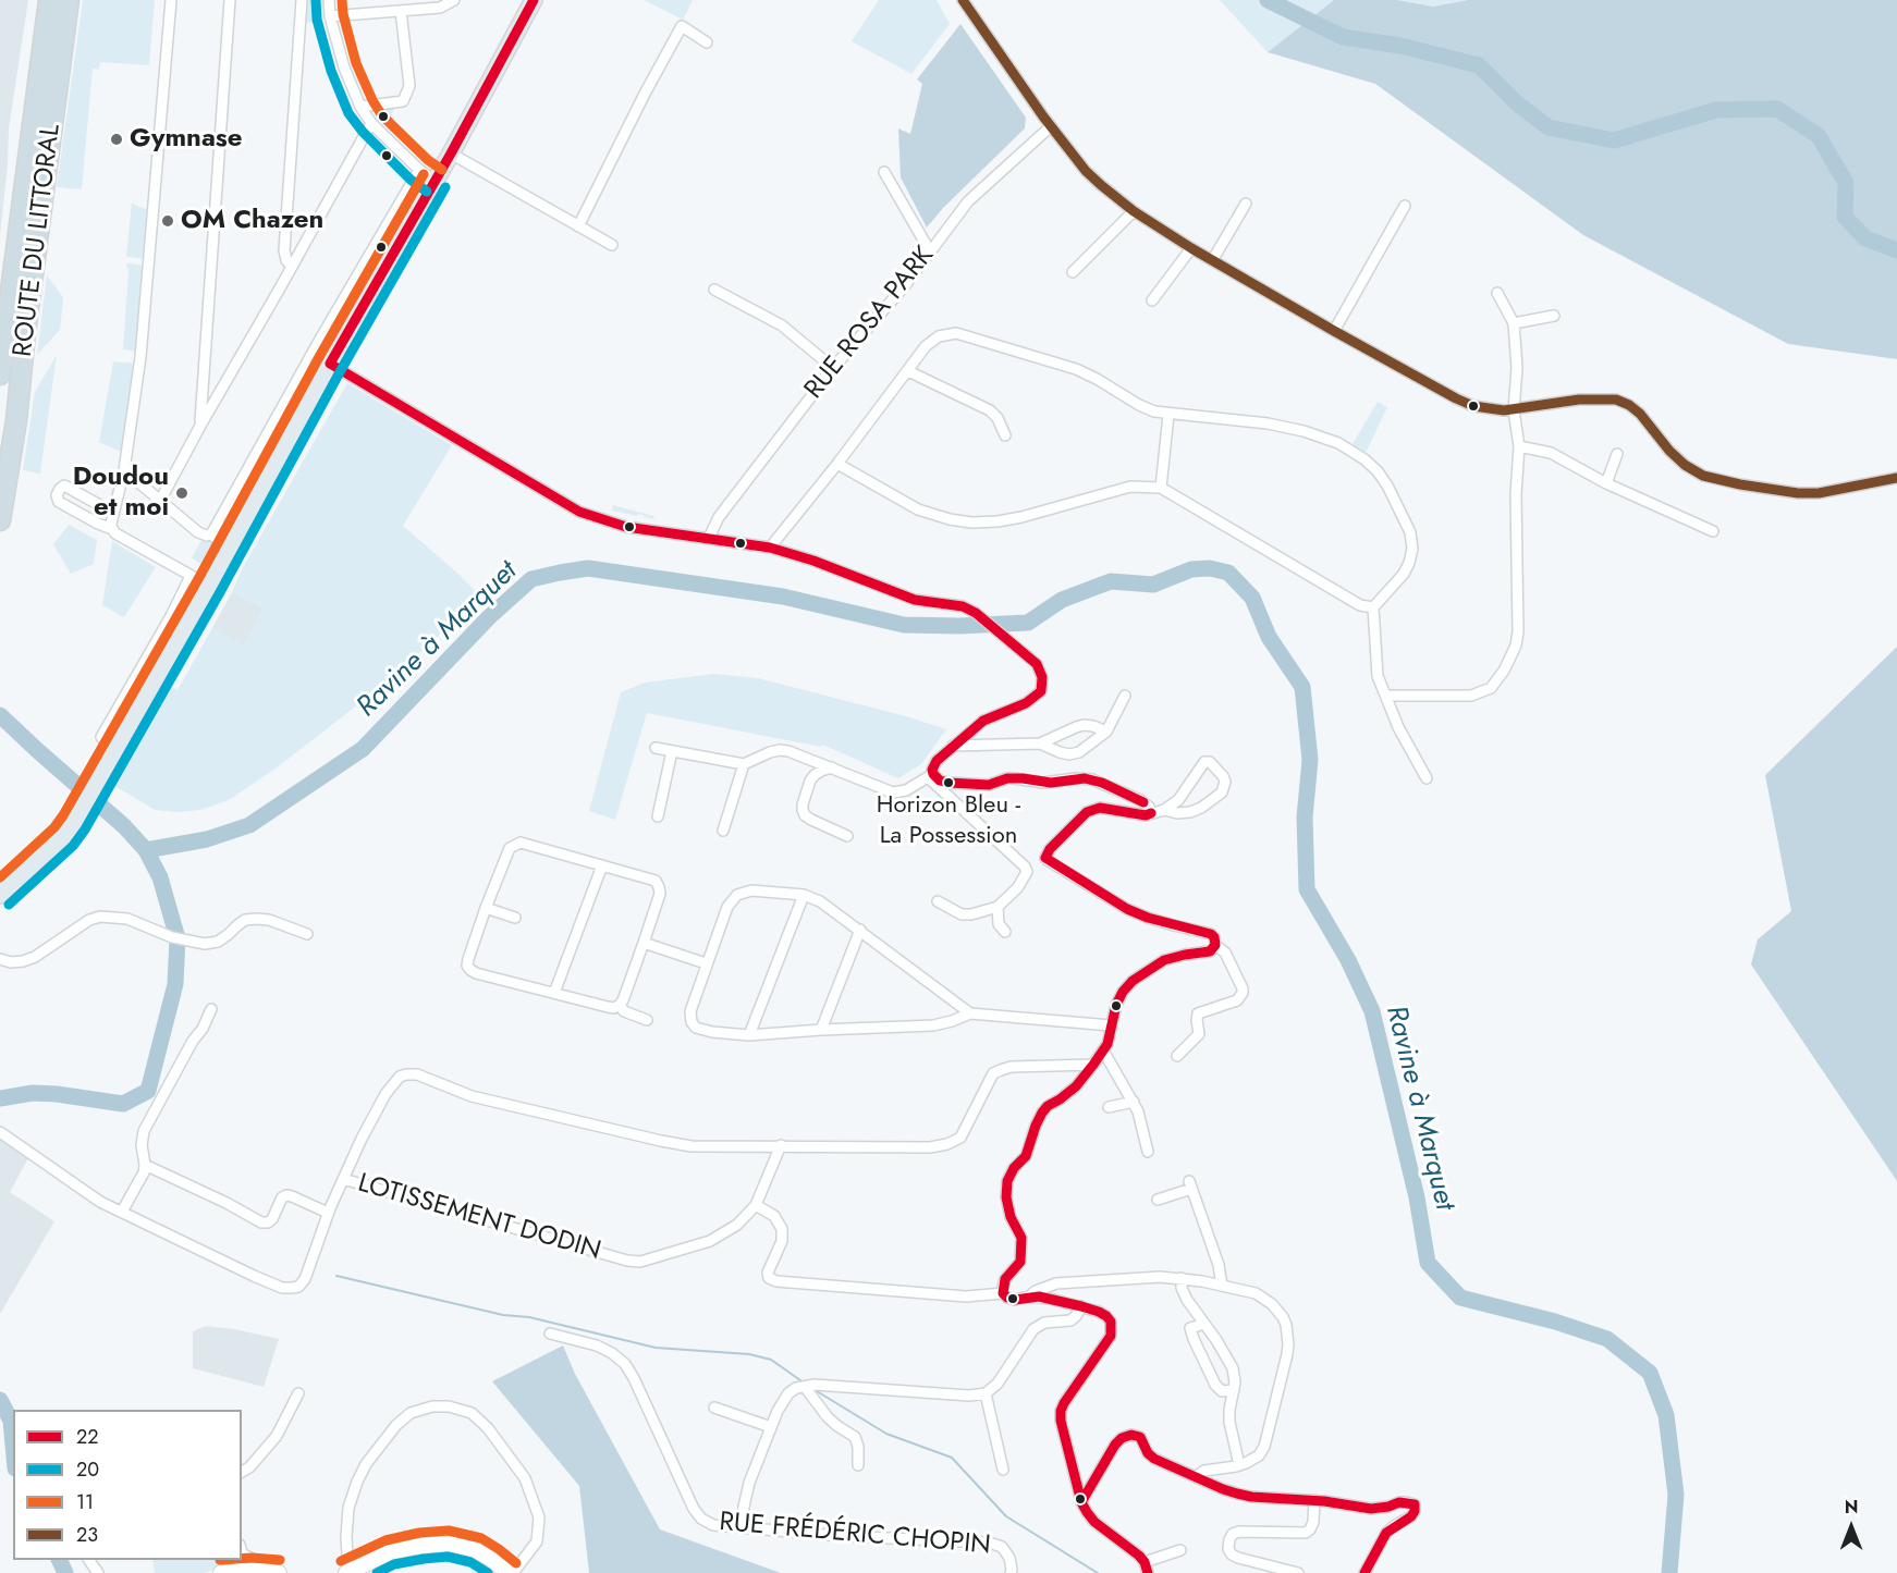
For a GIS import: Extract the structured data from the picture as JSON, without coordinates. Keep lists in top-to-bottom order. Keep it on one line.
{"streets":{"highway":["ROUTE DU LITTORAL"],"street":["RUE ROSA PARK","LOTISSEMENT DODIN","RUE FRÉDÉRIC CHOPIN"]},"water":["Ravine à Marquet"],"places":["Gymnase","OM Chazen","Doudou et moi","Horizon Bleu - La Possession"],"lines":["transit line 22","transit line 11","transit line 23","transit line 20"],"legend":["22","20","11","23"],"north":"top"}
